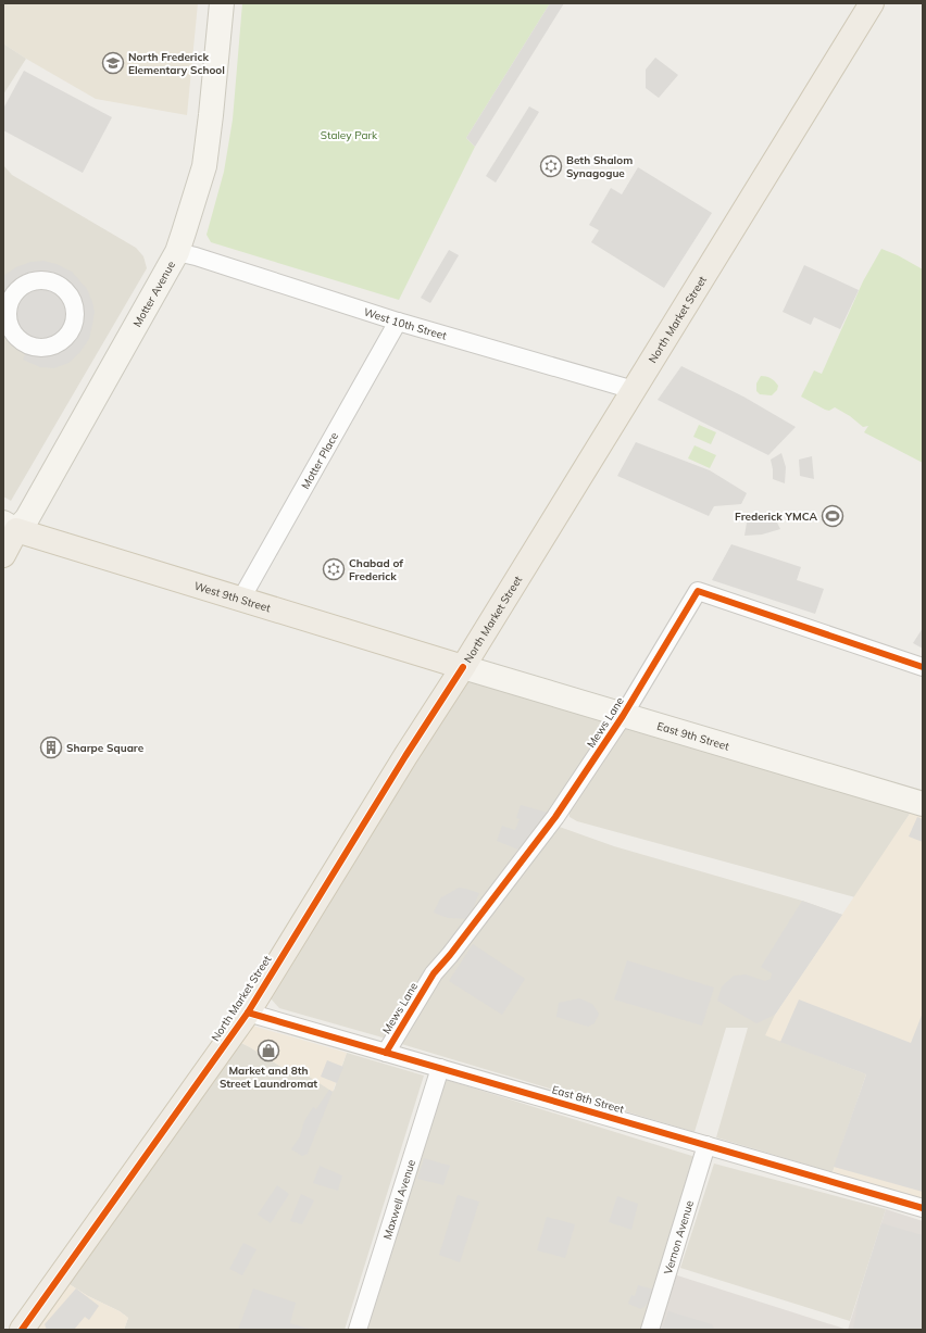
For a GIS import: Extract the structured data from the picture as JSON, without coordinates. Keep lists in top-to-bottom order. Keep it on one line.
{"streets":{"main road":["Motter Avenue","North Market Street","West 9th Street","East 9th Street"],"street":["West 10th Street","Motter Place","Mews Lane","East 8th Street","Maxwell Avenue","Vernon Avenue"]},"crossings":[["Motter Avenue","West 10th Street"],["Motter Avenue","West 9th Street"],["North Market Street","West 10th Street"],["North Market Street","West 9th Street"],["North Market Street","East 9th Street"],["North Market Street","East 8th Street"],["West 10th Street","Motter Place"],["Motter Place","West 9th Street"],["West 9th Street","East 9th Street"],["Mews Lane","East 9th Street"],["Mews Lane","East 8th Street"],["East 8th Street","Maxwell Avenue"],["East 8th Street","Vernon Avenue"]],"parks":["Staley Park"],"places":{"school or university":["North Frederick Elementary School"],"synagogue":["Beth Shalom Synagogue","Chabad of Frederick"],"sports":["Frederick YMCA"],"building":["Sharpe Square"],"shop":["Market and 8th Street Laundromat"]}}
